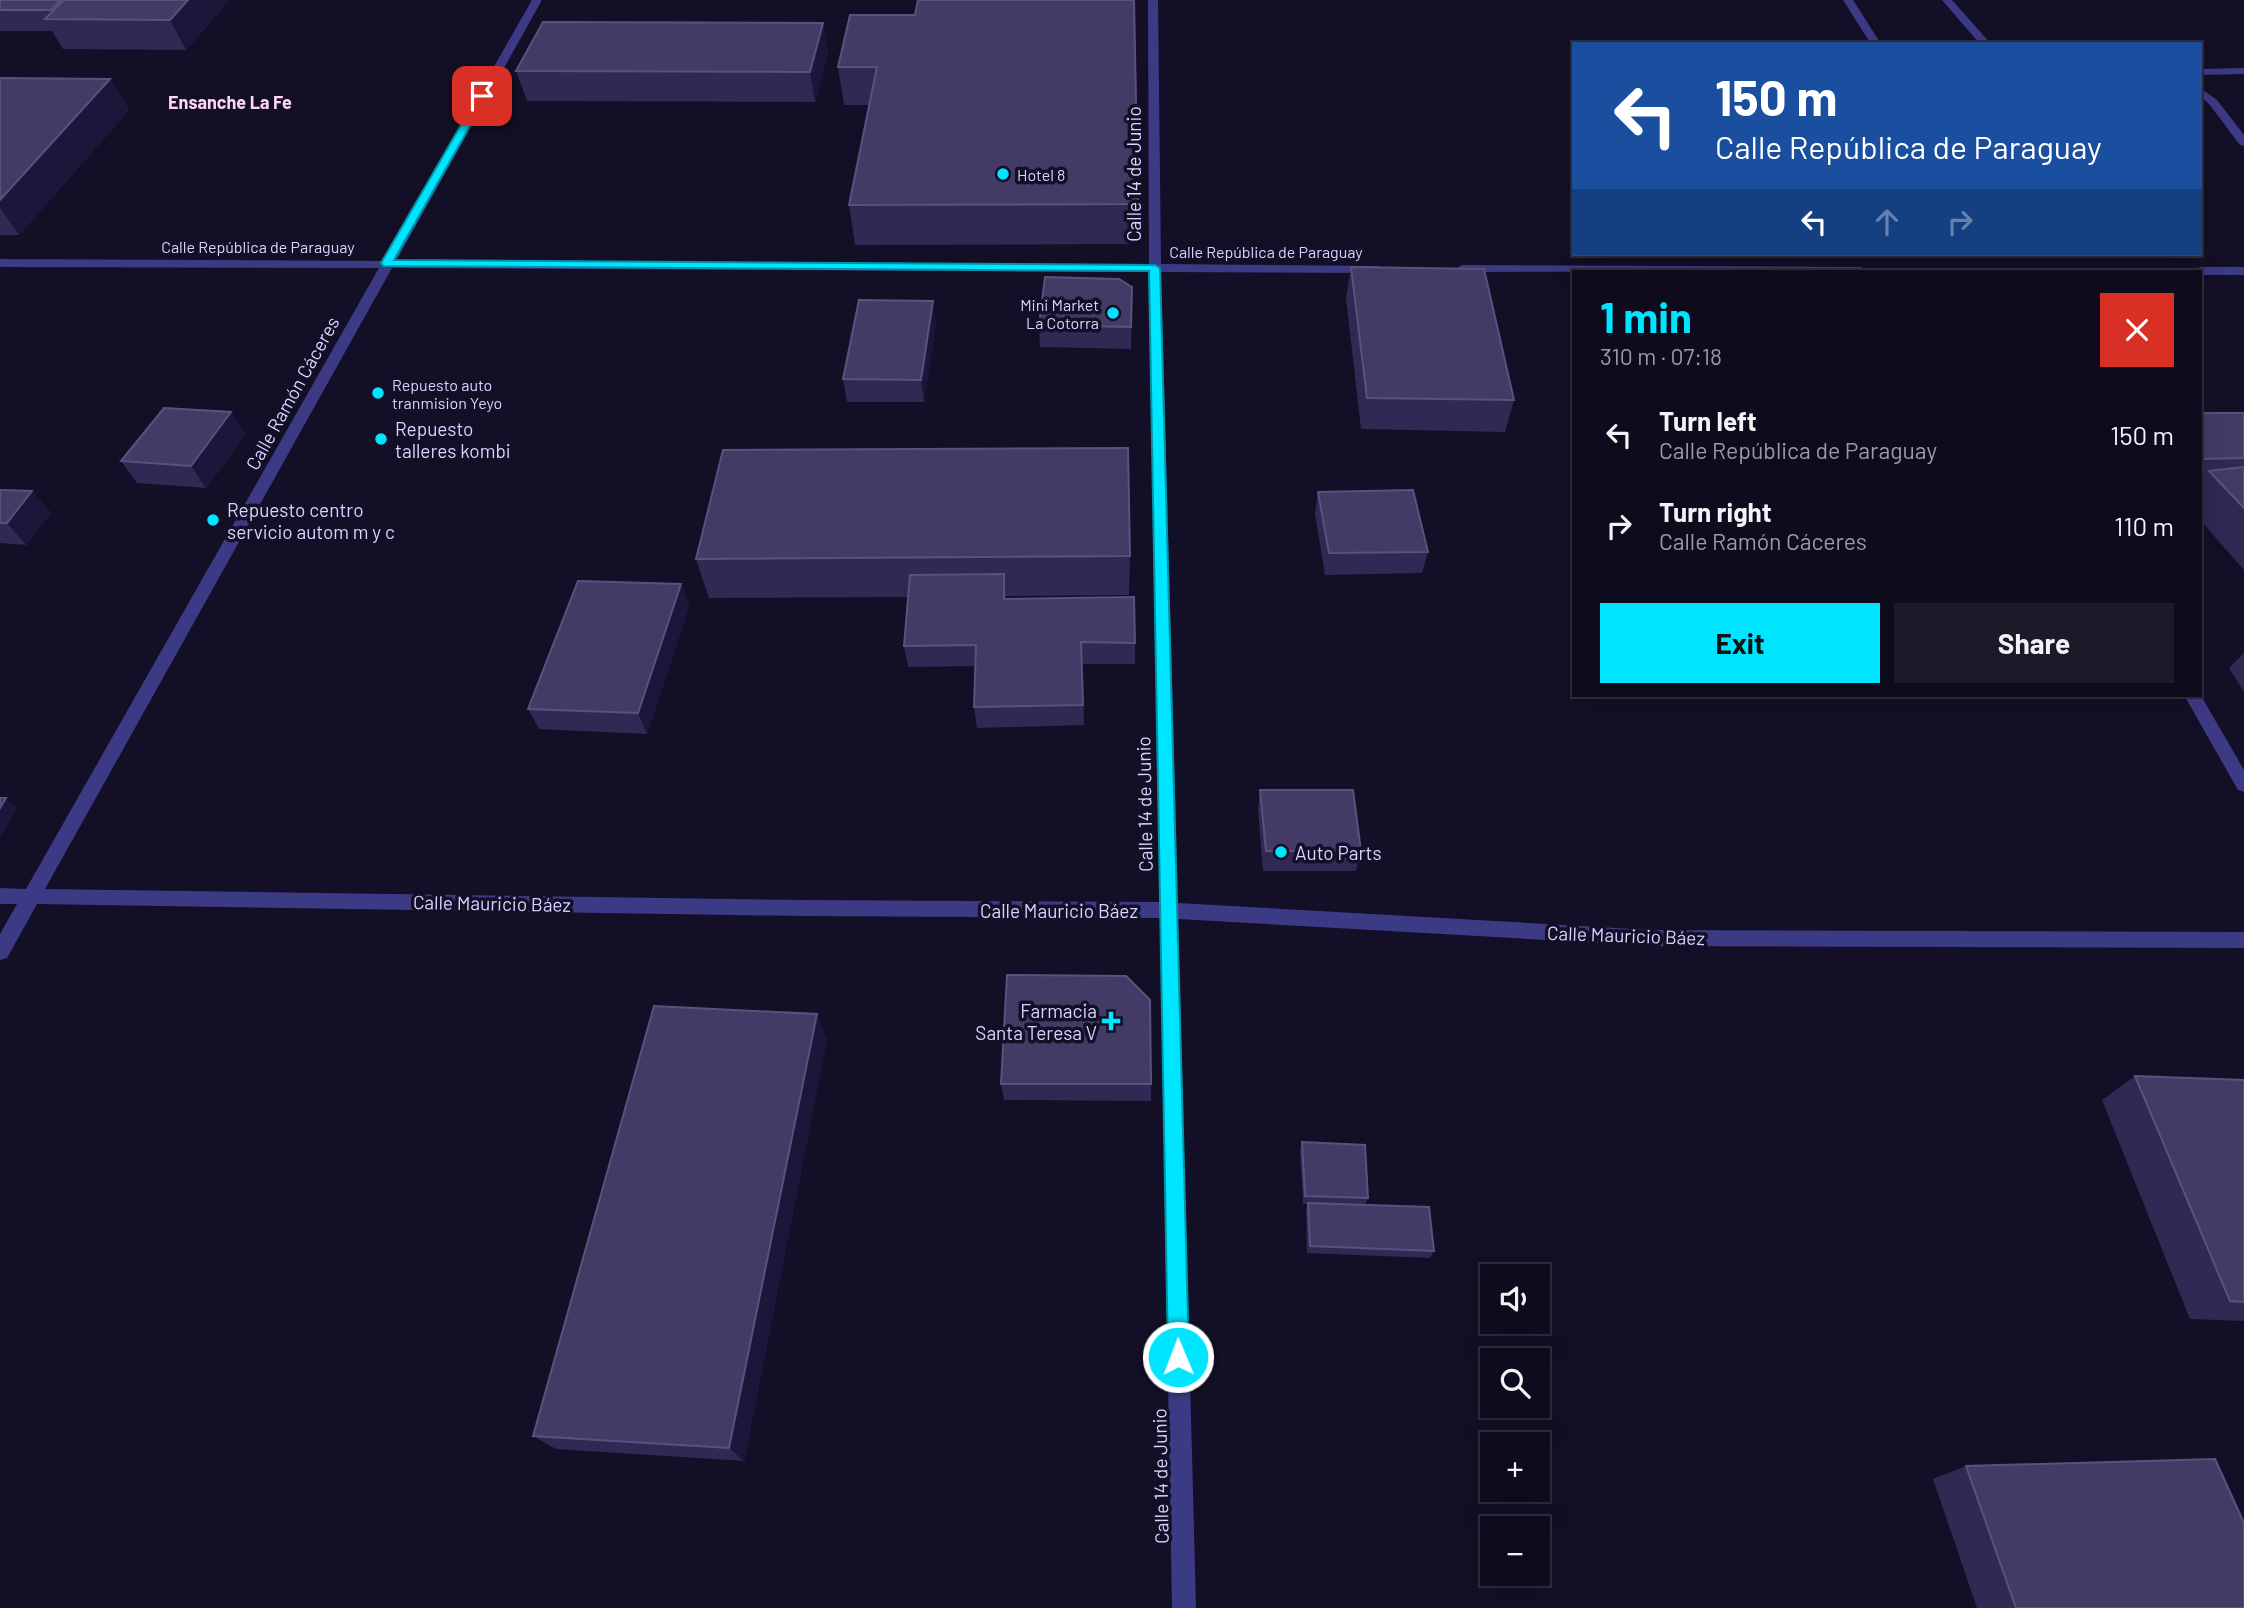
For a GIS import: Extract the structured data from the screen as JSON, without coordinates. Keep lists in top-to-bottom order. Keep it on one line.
{"streets":{"street":["Calle 14 de Junio","Calle República de Paraguay","Calle Ramón Cáceres","Calle Mauricio Báez"]},"crossings":[["Calle 14 de Junio","Calle República de Paraguay"],["Calle 14 de Junio","Calle Mauricio Báez"],["Calle República de Paraguay","Calle Ramón Cáceres"],["Calle Ramón Cáceres","Calle Mauricio Báez"]],"districts":["Ensanche La Fe"],"places":{"other":["Hotel 8","Mini Market La Cotorra","Repuesto auto tranmision Yeyo","Repuesto talleres kombi","Repuesto centro servicio autom m y c","Auto Parts"],"health":["Farmacia Santa Teresa V"]},"page":{"turn":["150 m","Calle República de Paraguay"],"heading":["1 min","310 m · 07:18"],"list":[{"name":"Turn left","note":"Calle República de Paraguay","value":"150 m"},{"name":"Turn right","note":"Calle Ramón Cáceres","value":"110 m"}],"buttons":["Exit","Share"],"map_buttons":["+","−"]}}
